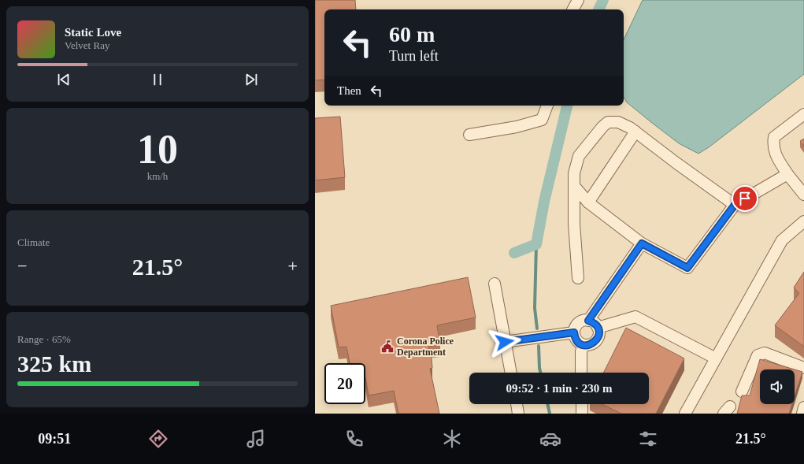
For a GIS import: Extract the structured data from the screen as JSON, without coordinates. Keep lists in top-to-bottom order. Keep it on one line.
{"places":{"public building":["Corona Police Department"]},"page":{"turn":["60 m","Turn left"],"song":["Static Love","Velvet Ray"],"then":"Then","tile":[["10","km/h"],"Climate",["Range · 65%","325 km"]],"heat":["−","21.5°","+"],"limit":"20","trip":"09:52 · 1 min · 230 m","tabs":["09:51","21.5°"]}}
